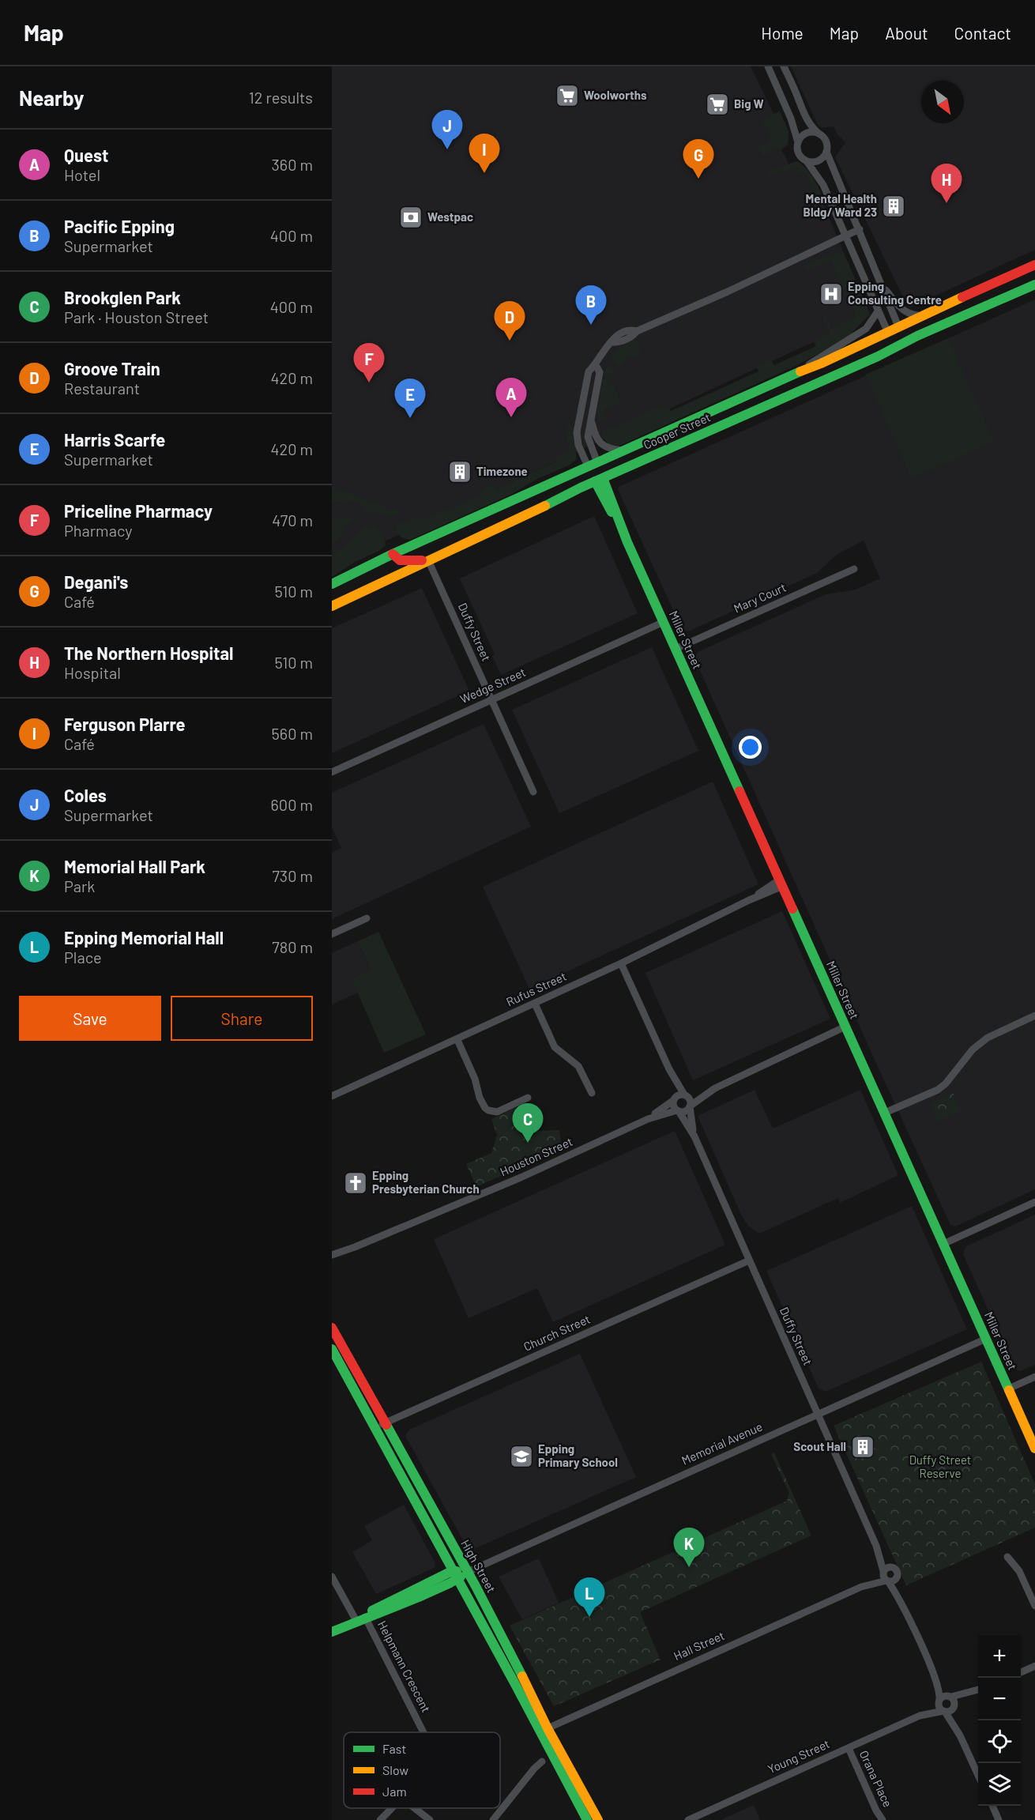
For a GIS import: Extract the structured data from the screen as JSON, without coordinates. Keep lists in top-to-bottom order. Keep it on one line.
{"streets":{"main road":["Cooper Street","Miller Street","Memorial Avenue","High Street"],"street":["Mary Court","Duffy Street","Wedge Street","Rufus Street","Houston Street","Church Street","Hall Street","Helpmann Crescent","Young Street","Orana Place"]},"crossings":[["Cooper Street","Duffy Street"],["Cooper Street","Miller Street"],["Mary Court","Miller Street"],["Duffy Street","Wedge Street"],["Duffy Street","Houston Street"],["Duffy Street","Church Street"],["Duffy Street","Memorial Avenue"],["Duffy Street","Hall Street"],["Miller Street","Wedge Street"],["Miller Street","Rufus Street"],["Miller Street","Memorial Avenue"],["Church Street","High Street"],["Memorial Avenue","High Street"],["Memorial Avenue","Helpmann Crescent"],["High Street","Hall Street"],["Young Street","Orana Place"]],"parks":["Duffy Street Reserve"],"places":{"supermarket":["Woolworths","Big W"],"building":["Mental Health Bldg/ Ward 23","Timezone","Scout Hall"],"bank":["Westpac"],"hospital":["Epping Consulting Centre"],"church":["Epping Presbyterian Church"],"school or university":["Epping Primary School"]},"legend":["Fast","Slow","Jam"],"north":"bottom right","page":{"header":"Map","nav":["Home","Map","About","Contact"],"heading":["Nearby","12 results"],"pins":["J","I","G","H","B","D","F","A","E","C","K","L"],"list":[{"mark":"A","name":"Quest","note":"Hotel","value":"360 m"},{"mark":"B","name":"Pacific Epping","note":"Supermarket","value":"400 m"},{"mark":"C","name":"Brookglen Park","note":"Park · Houston Street","value":"400 m"},{"mark":"D","name":"Groove Train","note":"Restaurant","value":"420 m"},{"mark":"E","name":"Harris Scarfe","note":"Supermarket","value":"420 m"},{"mark":"F","name":"Priceline Pharmacy","note":"Pharmacy","value":"470 m"},{"mark":"G","name":"Degani's","note":"Café","value":"510 m"},{"mark":"H","name":"The Northern Hospital","note":"Hospital","value":"510 m"},{"mark":"I","name":"Ferguson Plarre","note":"Café","value":"560 m"},{"mark":"J","name":"Coles","note":"Supermarket","value":"600 m"},{"mark":"K","name":"Memorial Hall Park","note":"Park","value":"730 m"},{"mark":"L","name":"Epping Memorial Hall","note":"Place","value":"780 m"}],"buttons":["Save","Share"],"map_buttons":["+","−"]}}
